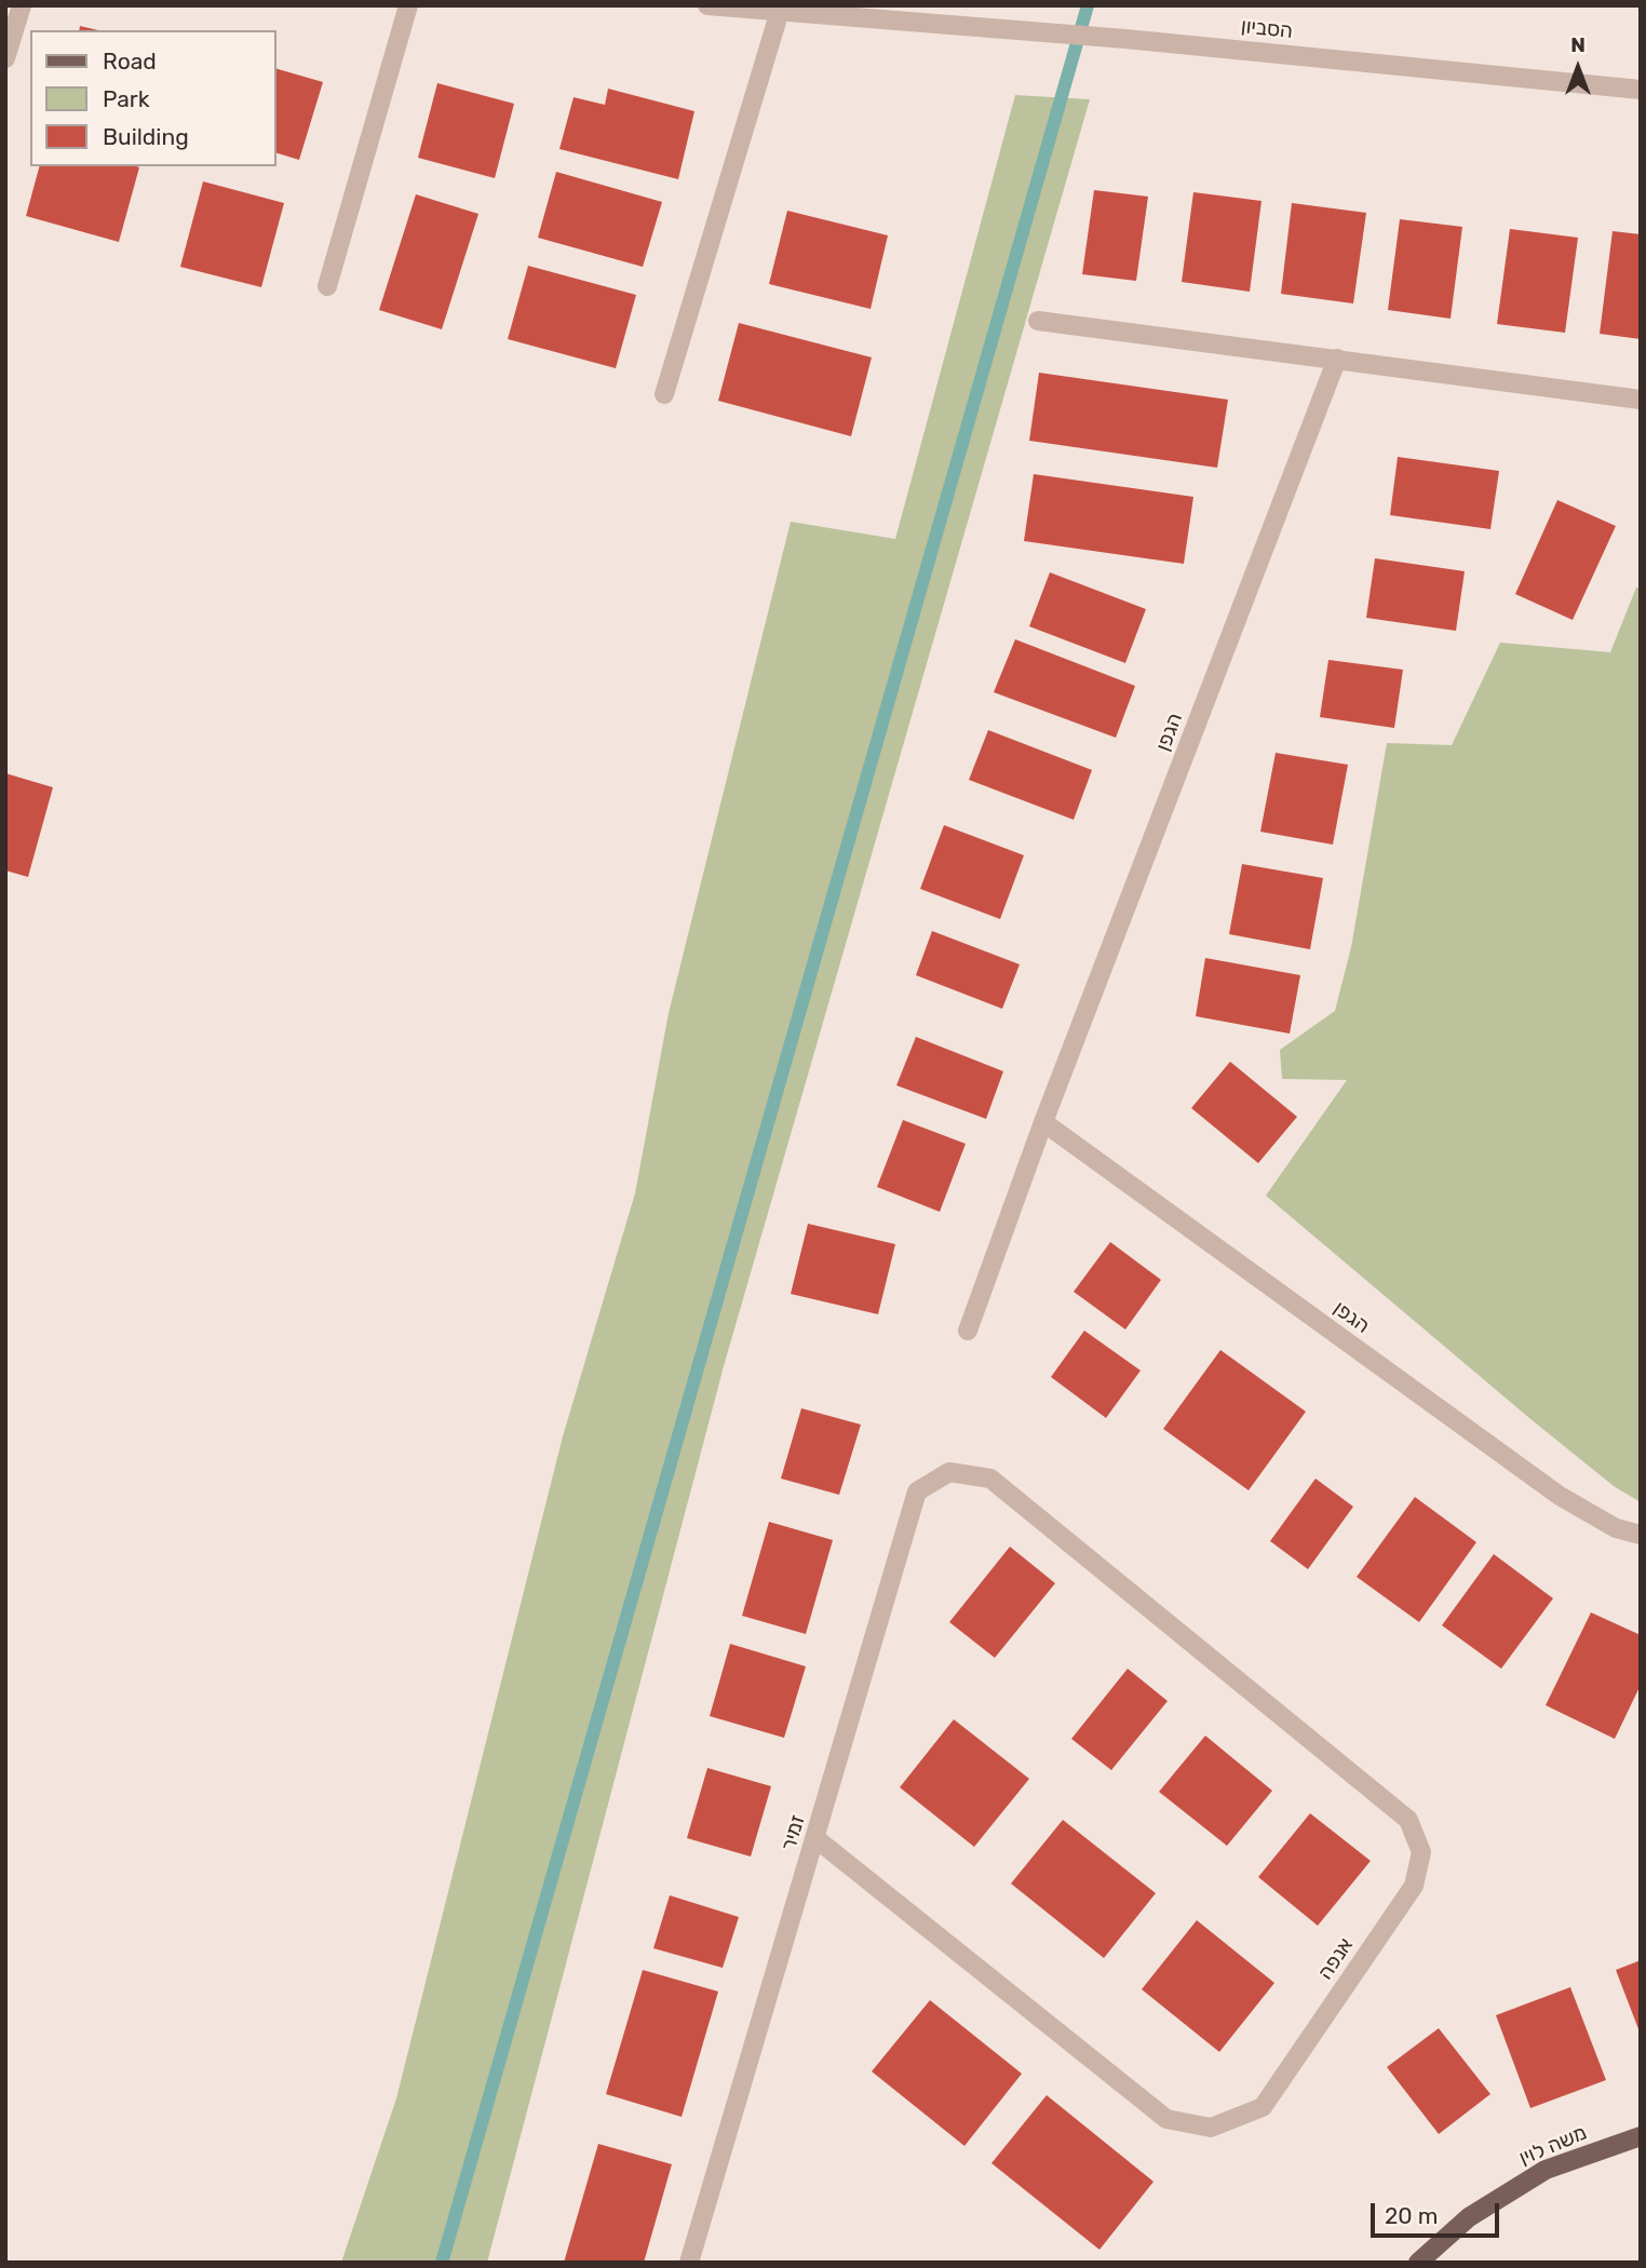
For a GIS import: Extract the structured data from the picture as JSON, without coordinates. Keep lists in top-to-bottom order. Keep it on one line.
{"streets":{"main road":["משה לוין"],"street":["הסביון","הגפן","זמיר","אנפה"]},"crossings":[["זמיר","אנפה"]],"legend":["Road","Park","Building"],"scale_bar":"20 m","north":"top"}
